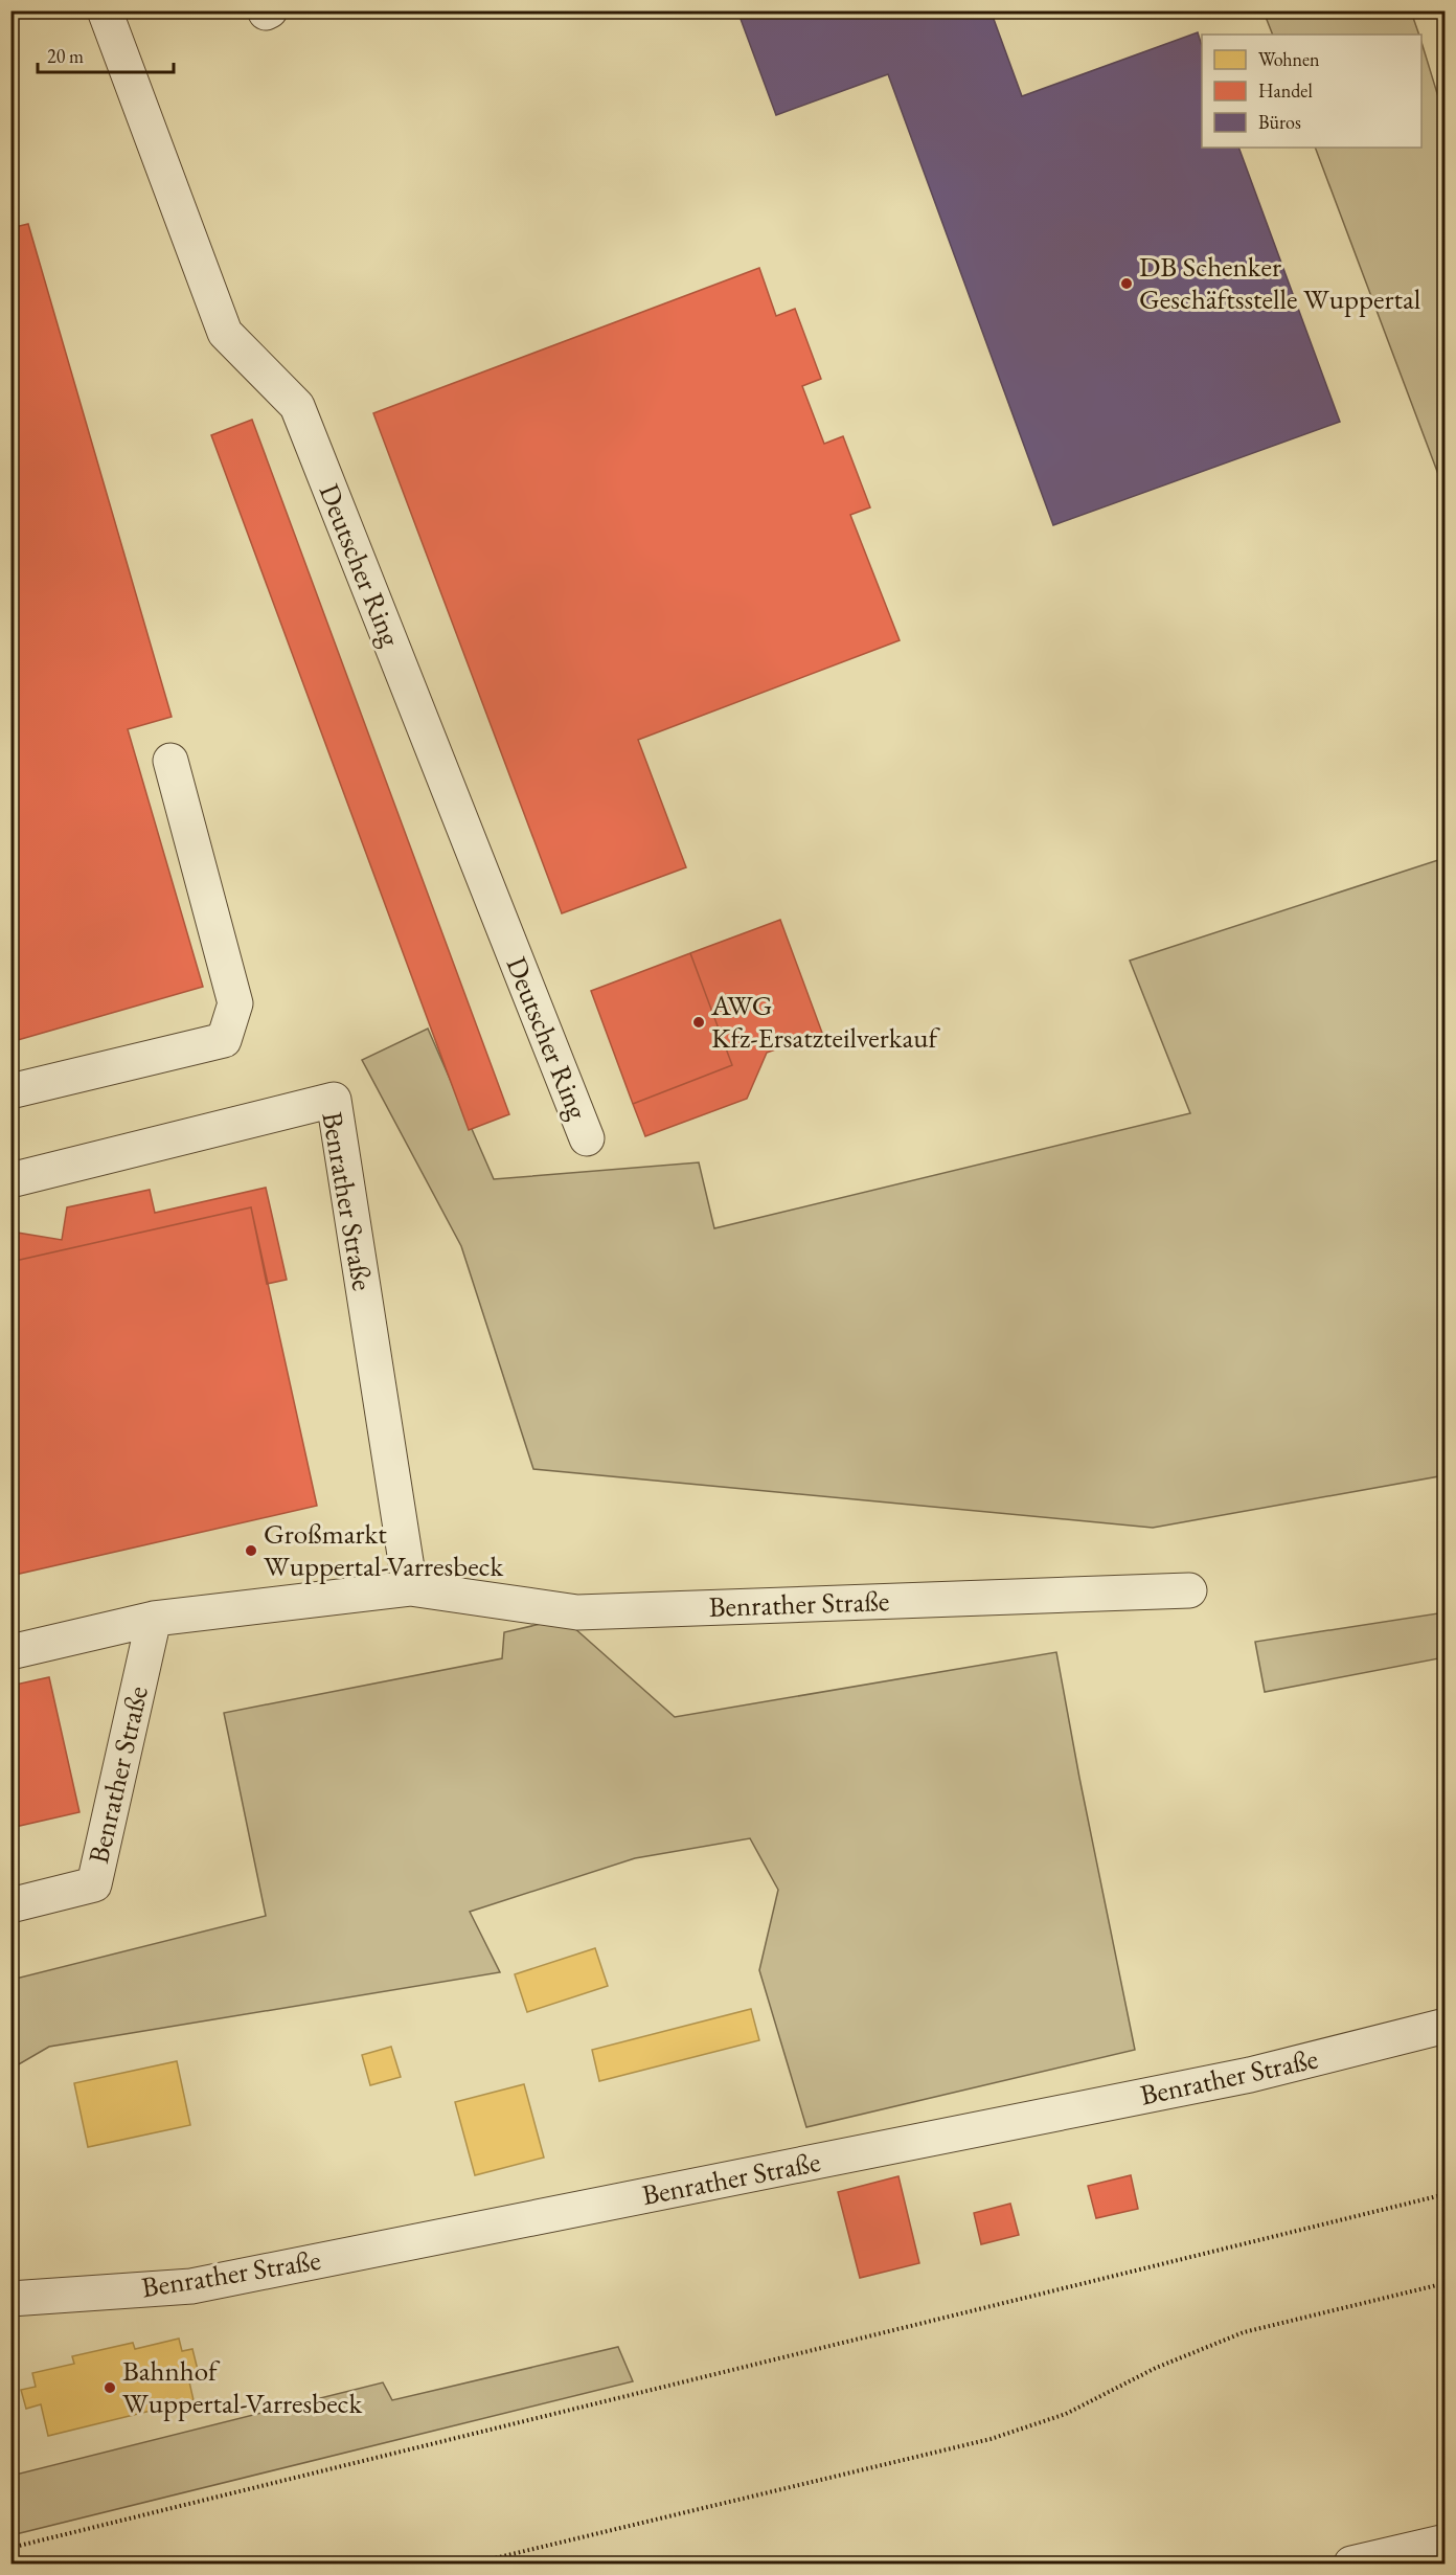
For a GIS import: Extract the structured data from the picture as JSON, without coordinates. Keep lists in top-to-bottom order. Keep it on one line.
{"streets":{"street":["Deutscher Ring","Benrather Straße"]},"places":["DB Schenker Geschäftsstelle Wuppertal","AWG Kfz-Ersatzteilverkauf","Großmarkt Wuppertal-Varresbeck","Bahnhof Wuppertal-Varresbeck"],"legend":["Wohnen","Handel","Büros"],"scale_bar":"20 m"}
